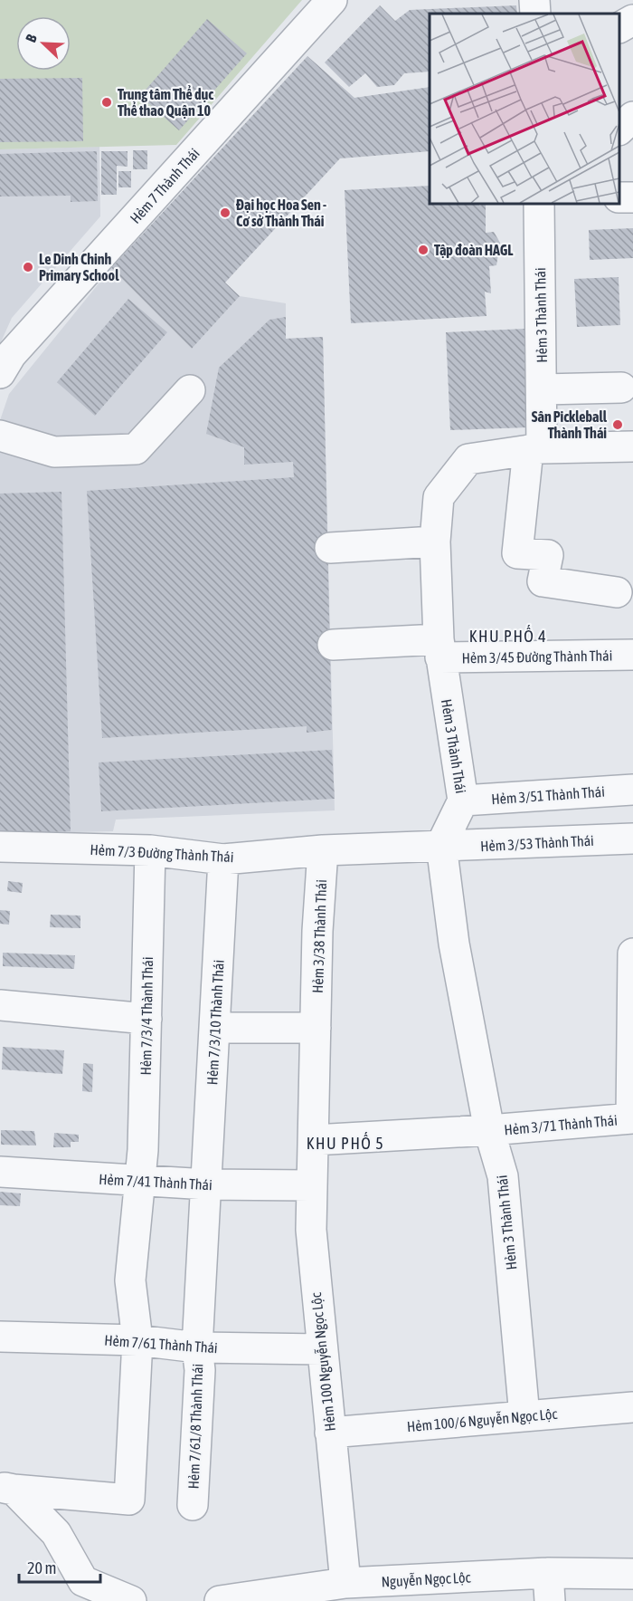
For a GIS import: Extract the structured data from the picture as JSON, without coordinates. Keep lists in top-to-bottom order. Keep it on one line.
{"streets":{"street":["Hẻm 7 Thành Thái","Hẻm 3 Thành Thái","Hẻm 3/45 Đường Thành Thái","Hẻm 3/51 Thành Thái","Hẻm 3/53 Thành Thái","Hẻm 7/3 Đường Thành Thái","Hẻm 3/38 Thành Thái","Hẻm 7/3/4 Thành Thái","Hẻm 7/3/10 Thành Thái","Hẻm 3/71 Thành Thái","Hẻm 7/41 Thành Thái","Hẻm 7/61 Thành Thái","Hẻm 100 Nguyễn Ngọc Lộc","Hẻm 100/6 Nguyễn Ngọc Lộc","Hẻm 7/61/8 Thành Thái","Nguyễn Ngọc Lộc"]},"crossings":[["Hẻm 3 Thành Thái","Hẻm 3/45 Đường Thành Thái"],["Hẻm 3 Thành Thái","Hẻm 3/51 Thành Thái"],["Hẻm 3 Thành Thái","Hẻm 3/53 Thành Thái"],["Hẻm 3 Thành Thái","Hẻm 3/71 Thành Thái"],["Hẻm 3 Thành Thái","Hẻm 100/6 Nguyễn Ngọc Lộc"],["Hẻm 7/3 Đường Thành Thái","Hẻm 3/38 Thành Thái"],["Hẻm 7/3 Đường Thành Thái","Hẻm 7/3/4 Thành Thái"],["Hẻm 7/3 Đường Thành Thái","Hẻm 7/3/10 Thành Thái"],["Hẻm 3/38 Thành Thái","Hẻm 3/71 Thành Thái"],["Hẻm 3/38 Thành Thái","Hẻm 100 Nguyễn Ngọc Lộc"],["Hẻm 7/3/4 Thành Thái","Hẻm 7/41 Thành Thái"],["Hẻm 7/3/4 Thành Thái","Hẻm 7/61 Thành Thái"],["Hẻm 7/3/10 Thành Thái","Hẻm 7/41 Thành Thái"],["Hẻm 7/3/10 Thành Thái","Hẻm 7/61 Thành Thái"],["Hẻm 7/3/10 Thành Thái","Hẻm 7/61/8 Thành Thái"],["Hẻm 3/71 Thành Thái","Hẻm 100 Nguyễn Ngọc Lộc"],["Hẻm 7/41 Thành Thái","Hẻm 100 Nguyễn Ngọc Lộc"],["Hẻm 7/61 Thành Thái","Hẻm 100 Nguyễn Ngọc Lộc"],["Hẻm 7/61 Thành Thái","Hẻm 7/61/8 Thành Thái"],["Hẻm 100 Nguyễn Ngọc Lộc","Hẻm 100/6 Nguyễn Ngọc Lộc"],["Hẻm 100 Nguyễn Ngọc Lộc","Nguyễn Ngọc Lộc"]],"districts":["KHU PHỐ 4","KHU PHỐ 5"],"places":["Trung tâm Thể dục Thể thao Quận 10","Đại học Hoa Sen - Cơ sở Thành Thái","Tập đoàn HAGL","Le Dinh Chinh Primary School","Sân Pickleball Thành Thái"],"scale_bar":"20 m","north":"top left"}
